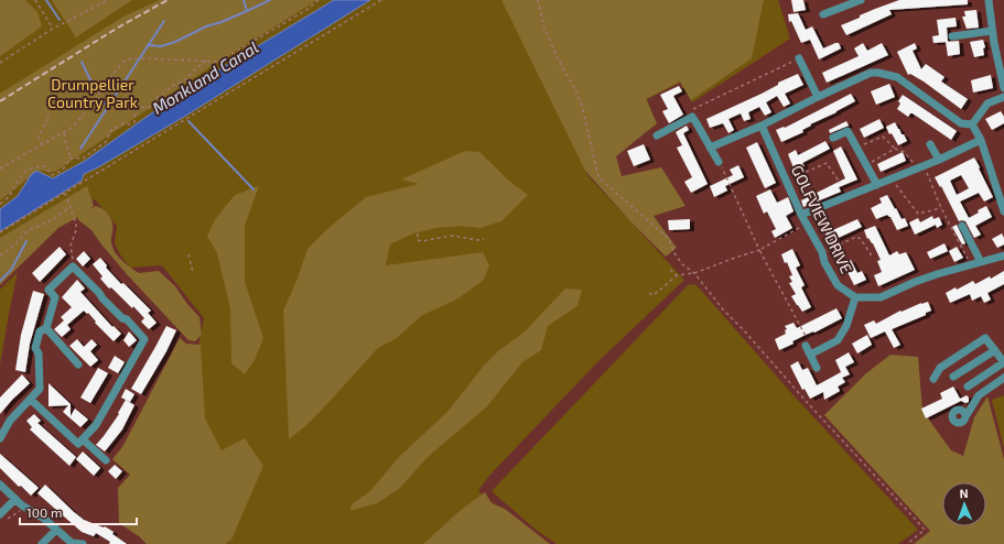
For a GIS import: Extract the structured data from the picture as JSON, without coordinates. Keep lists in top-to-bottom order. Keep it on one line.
{"streets":{"street":["GOLFVIEW DRIVE"]},"water":["Monkland Canal"],"parks":["Drumpellier Country Park"],"scale_bar":"100 m","north":"top"}
